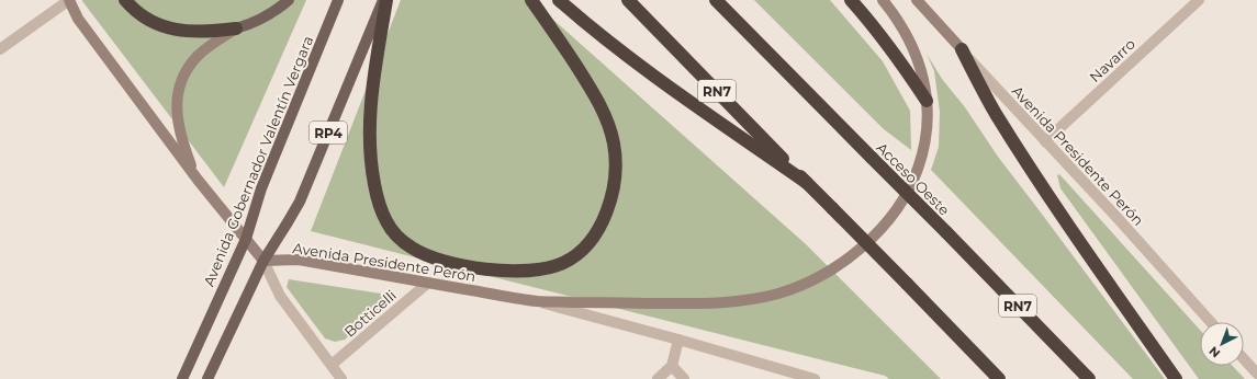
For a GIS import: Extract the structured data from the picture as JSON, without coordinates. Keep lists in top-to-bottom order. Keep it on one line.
{"streets":{"highway":["RN7","Acceso Oeste"],"main road":["RP4","Avenida Presidente Perón","Avenida Gobernador Valentín Vergara"],"street":["Navarro","Botticelli"]},"crossings":[["Navarro","Avenida Presidente Perón"],["RP4","Avenida Presidente Perón"],["Avenida Presidente Perón","Botticelli"]],"north":"bottom left"}
